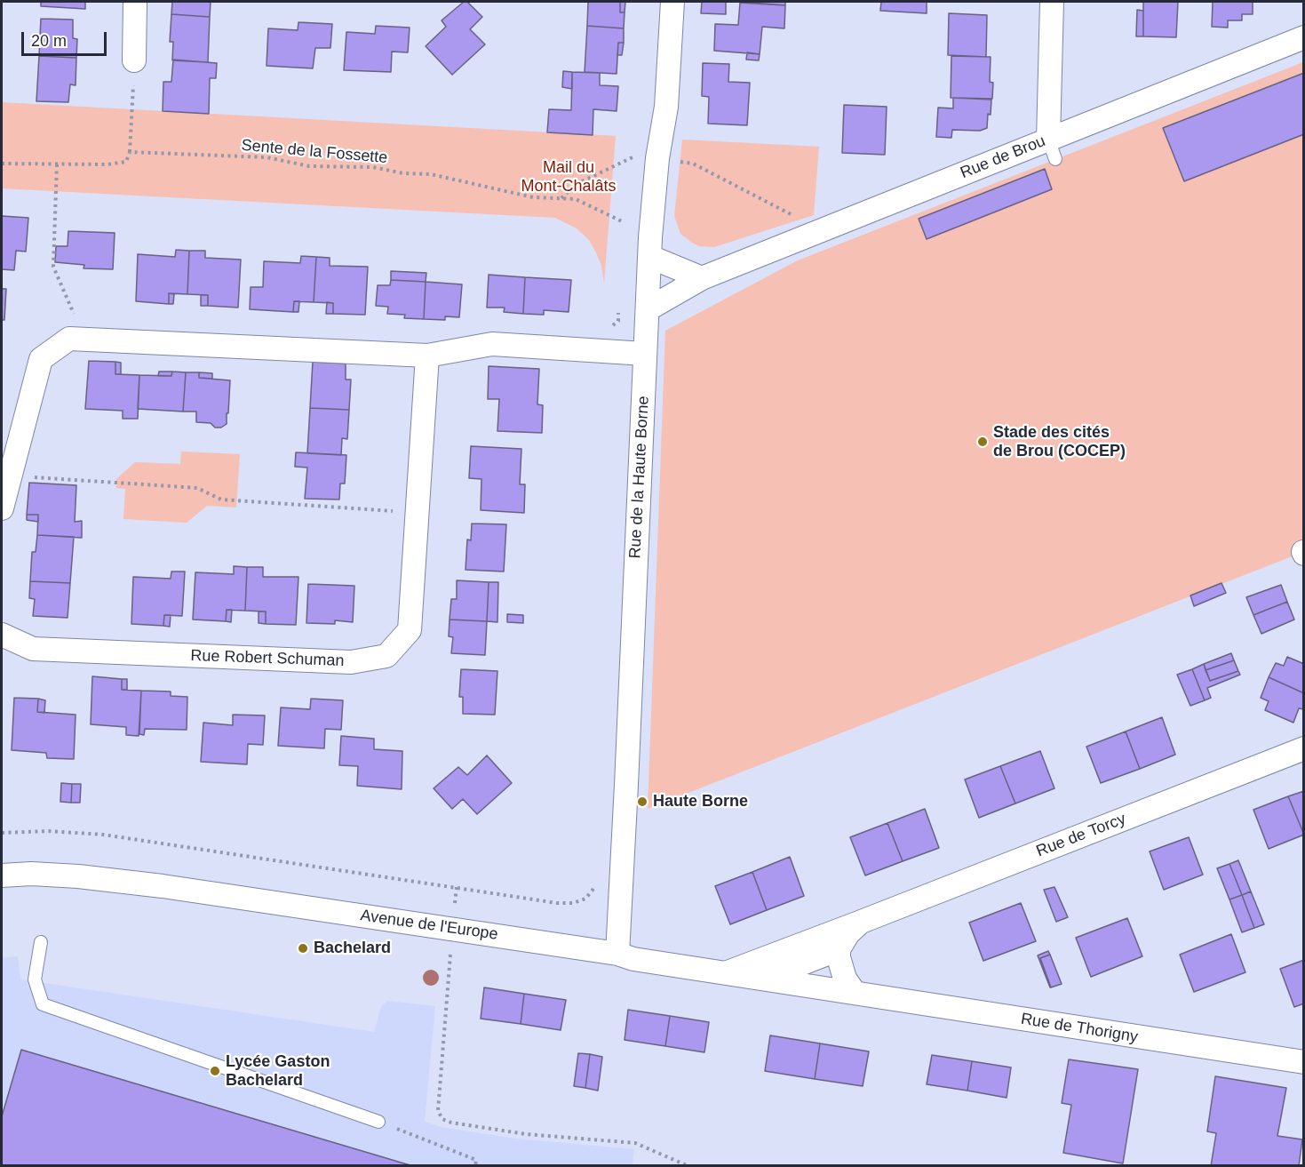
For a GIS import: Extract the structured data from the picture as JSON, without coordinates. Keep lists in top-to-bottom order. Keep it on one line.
{"streets":{"street":["Rue de Brou","Rue de la Haute Borne","Rue Robert Schuman","Rue de Torcy","Avenue de l'Europe","Rue de Thorigny"],"path":["Sente de la Fossette"]},"crossings":[["Rue de Brou","Rue de la Haute Borne"],["Rue de la Haute Borne","Avenue de l'Europe"],["Rue de Torcy","Avenue de l'Europe"],["Avenue de l'Europe","Rue de Thorigny"]],"parks":["Mail du Mont-Chalâts"],"places":["Stade des cités de Brou (COCEP)","Haute Borne","Bachelard","Lycée Gaston Bachelard"],"scale_bar":"20 m"}
